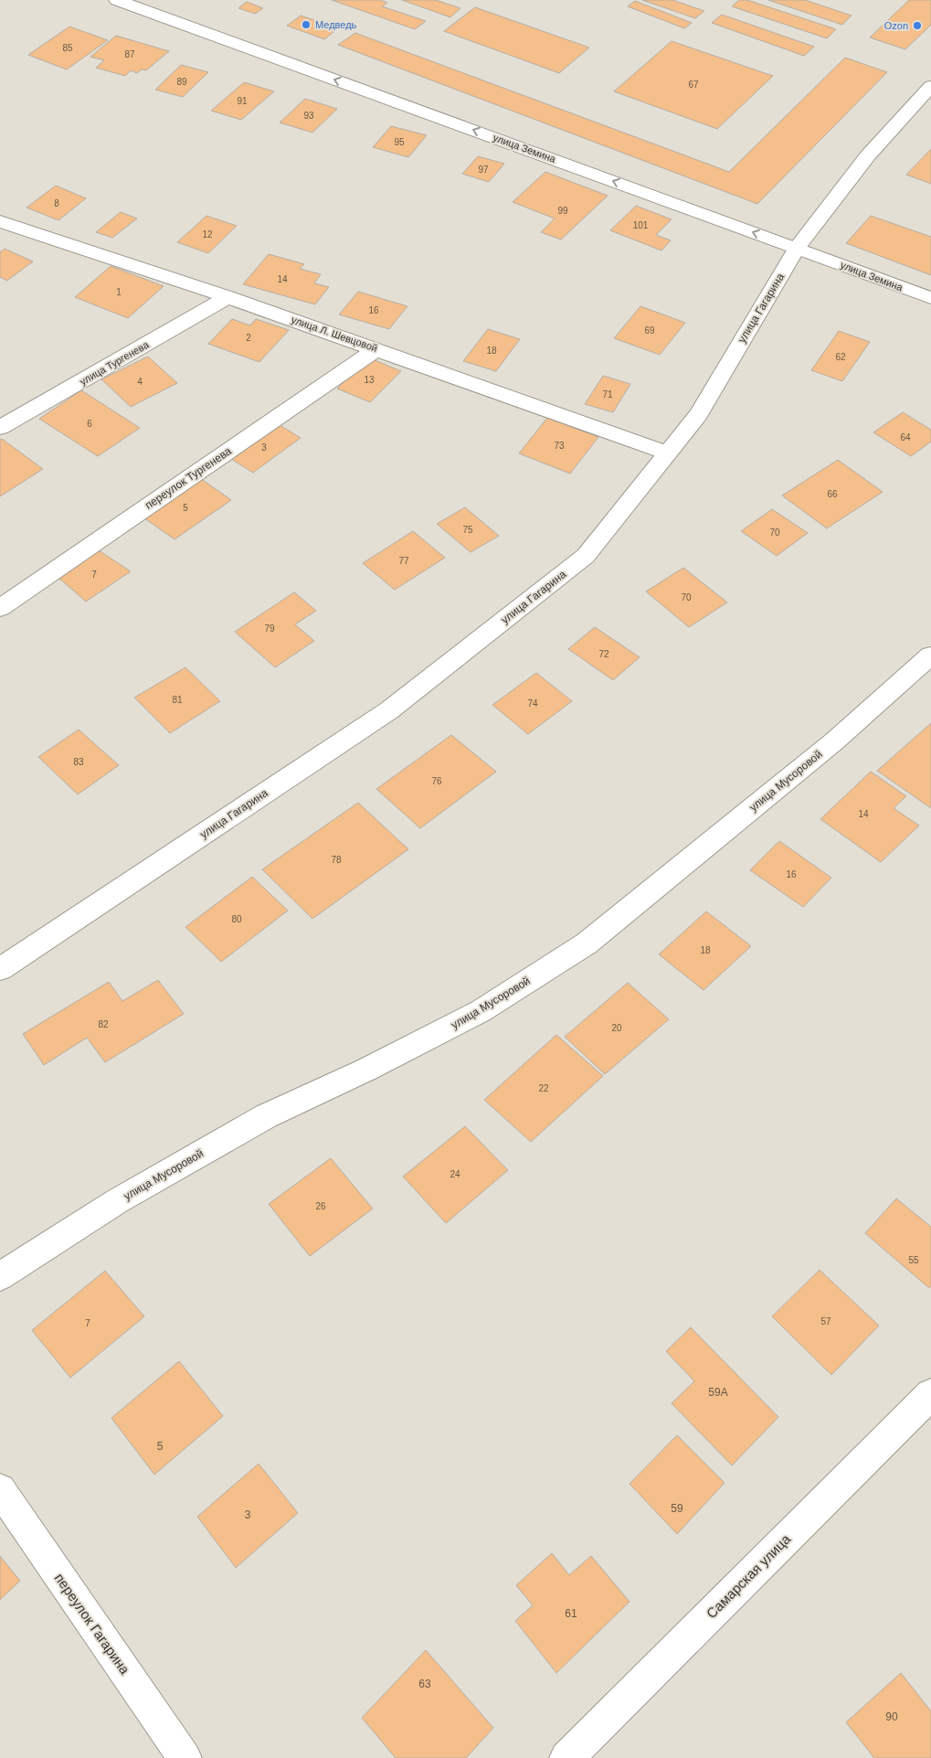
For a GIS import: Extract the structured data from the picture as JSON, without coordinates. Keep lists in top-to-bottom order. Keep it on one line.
{"streets":{"street":["улица Земина","улица Гагарина","улица Л. Шевцовой","улица Тургенева","переулок Тургенева","улица Мусоровой","Самарская улица","переулок Гагарина"]},"crossings":[["улица Земина","улица Гагарина"],["улица Гагарина","улица Л. Шевцовой"],["улица Л. Шевцовой","улица Тургенева"],["улица Л. Шевцовой","переулок Тургенева"]],"one_way":["улица Земина"],"places":["Медведь","Ozon"],"house_numbers":["85","87","89","67","91","93","95","97","8","99","101","12","14","1","16","69","2","18","62","13","4","71","6","64","73","3","66","5","75","70","77","7","70","79","72","81","74","83","76","14","78","16","80","18","82","20","22","24","26","55","57","7","59А","5","59","3","61","63","90"]}
